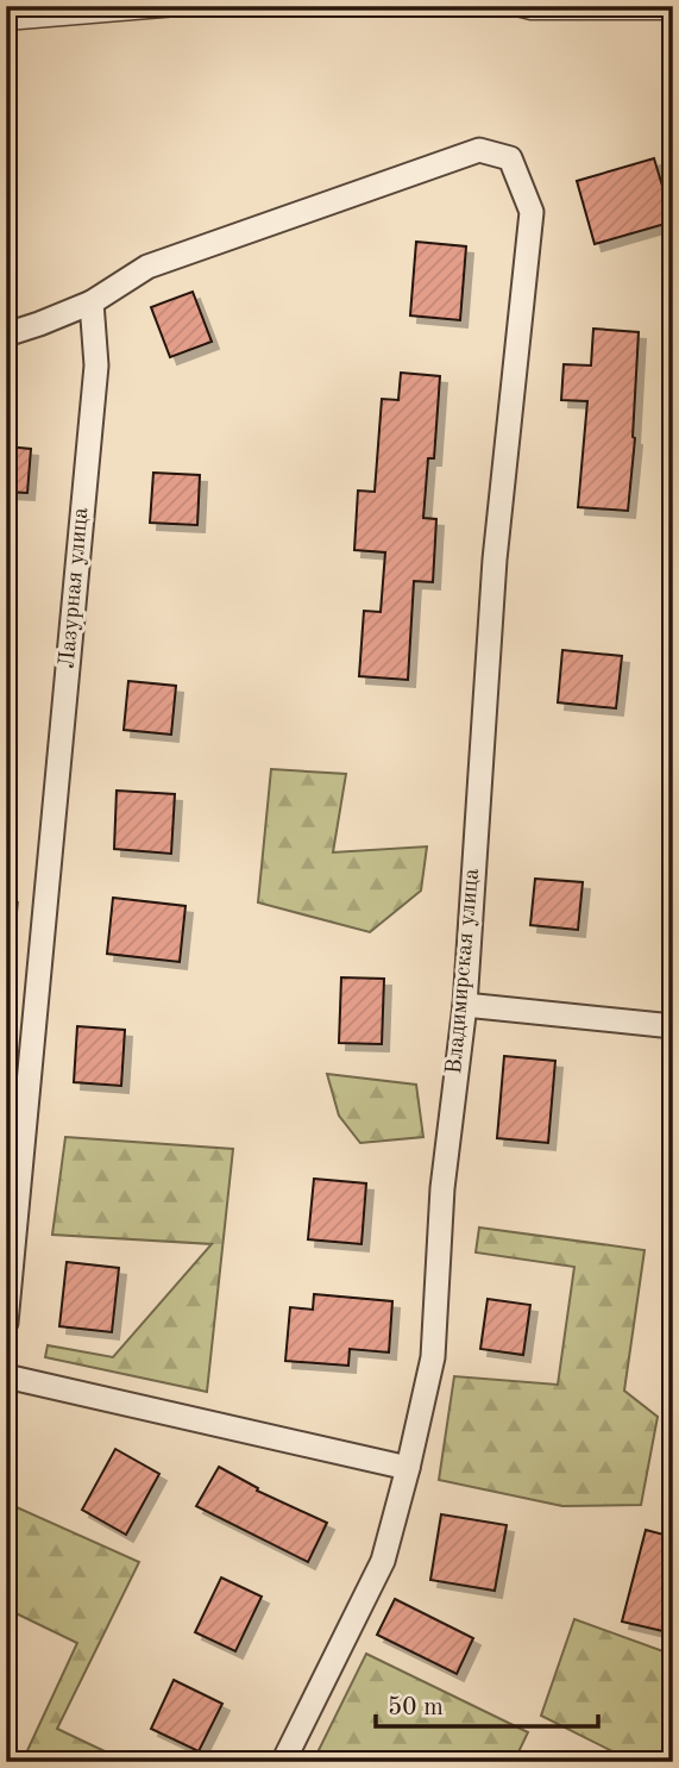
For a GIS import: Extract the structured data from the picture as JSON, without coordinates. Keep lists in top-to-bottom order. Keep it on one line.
{"streets":{"street":["Лазурная улица","Владимирская улица"]},"crossings":[["Лазурная улица","Владимирская улица"]],"scale_bar":"50 m"}
